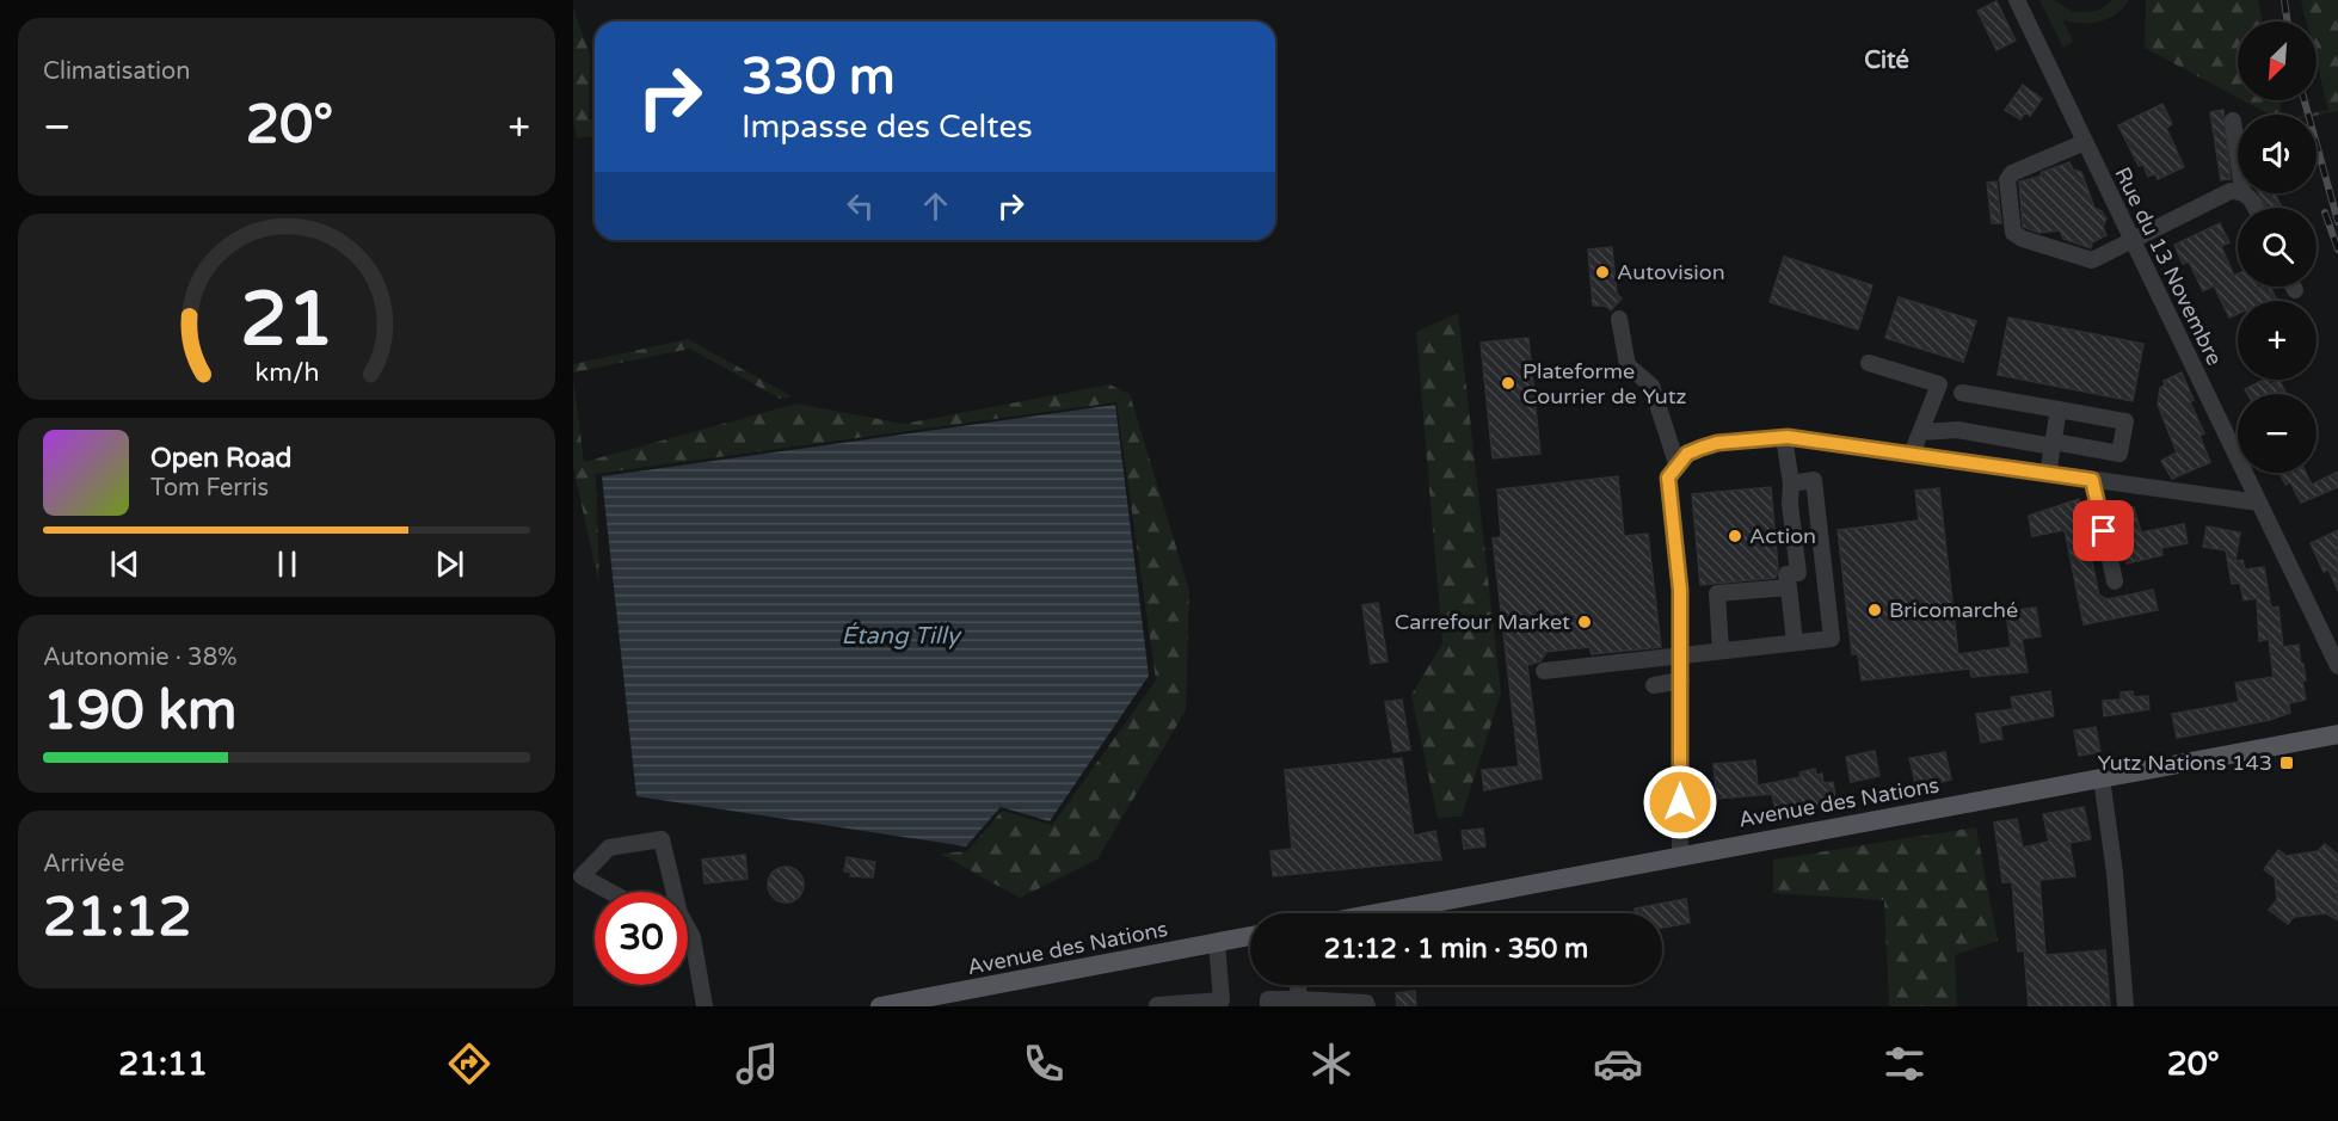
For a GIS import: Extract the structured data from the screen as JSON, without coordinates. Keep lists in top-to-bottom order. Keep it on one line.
{"streets":{"main road":["Avenue des Nations"],"street":["Rue du 13 Novembre"]},"districts":["Cité"],"water":["Étang Tilly"],"places":{"other":["Autovision","Plateforme Courrier de Yutz","Action","Bricomarché","Carrefour Market"],"transit":["Yutz Nations 143"]},"north":"bottom left","page":{"tile":["Climatisation",["Autonomie · 38%","190 km"],["Arrivée","21:12"]],"map_buttons":["+","−"],"turn":["330 m","Impasse des Celtes"],"heat":["−","20°","+"],"song":["Open Road","Tom Ferris"],"limit":"30","trip":"21:12 · 1 min · 350 m","tabs":["21:11","20°"],"gauge":["21","km/h"]}}
